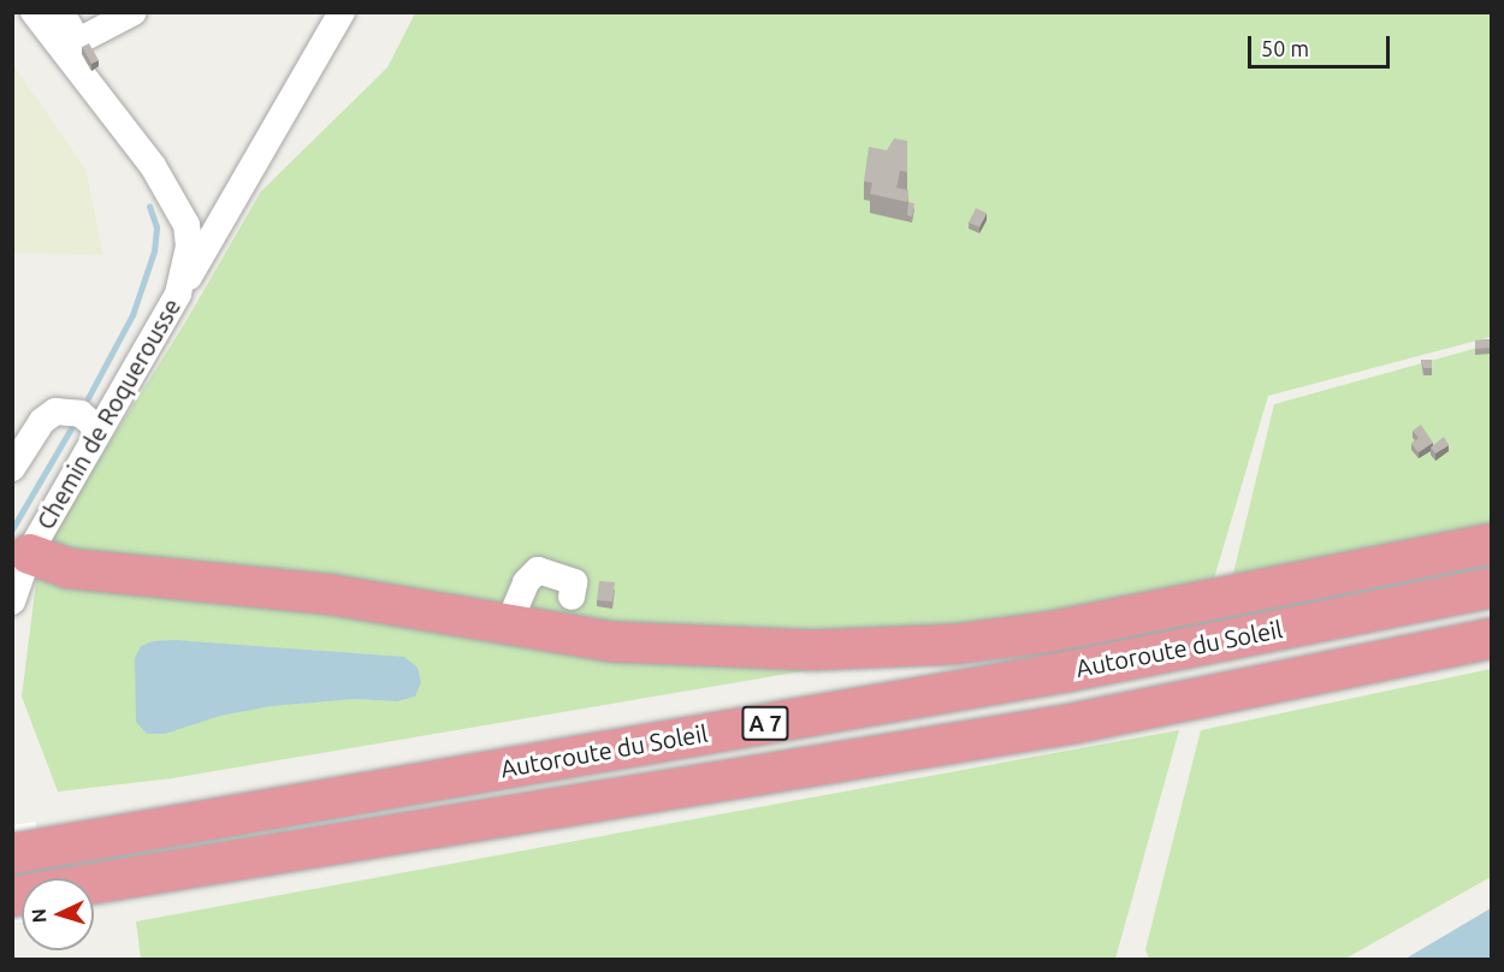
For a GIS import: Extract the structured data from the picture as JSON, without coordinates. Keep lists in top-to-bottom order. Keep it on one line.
{"streets":{"highway":["Autoroute du Soleil","A 7"],"street":["Chemin de Roquerousse"]},"scale_bar":"50 m","north":"left"}
